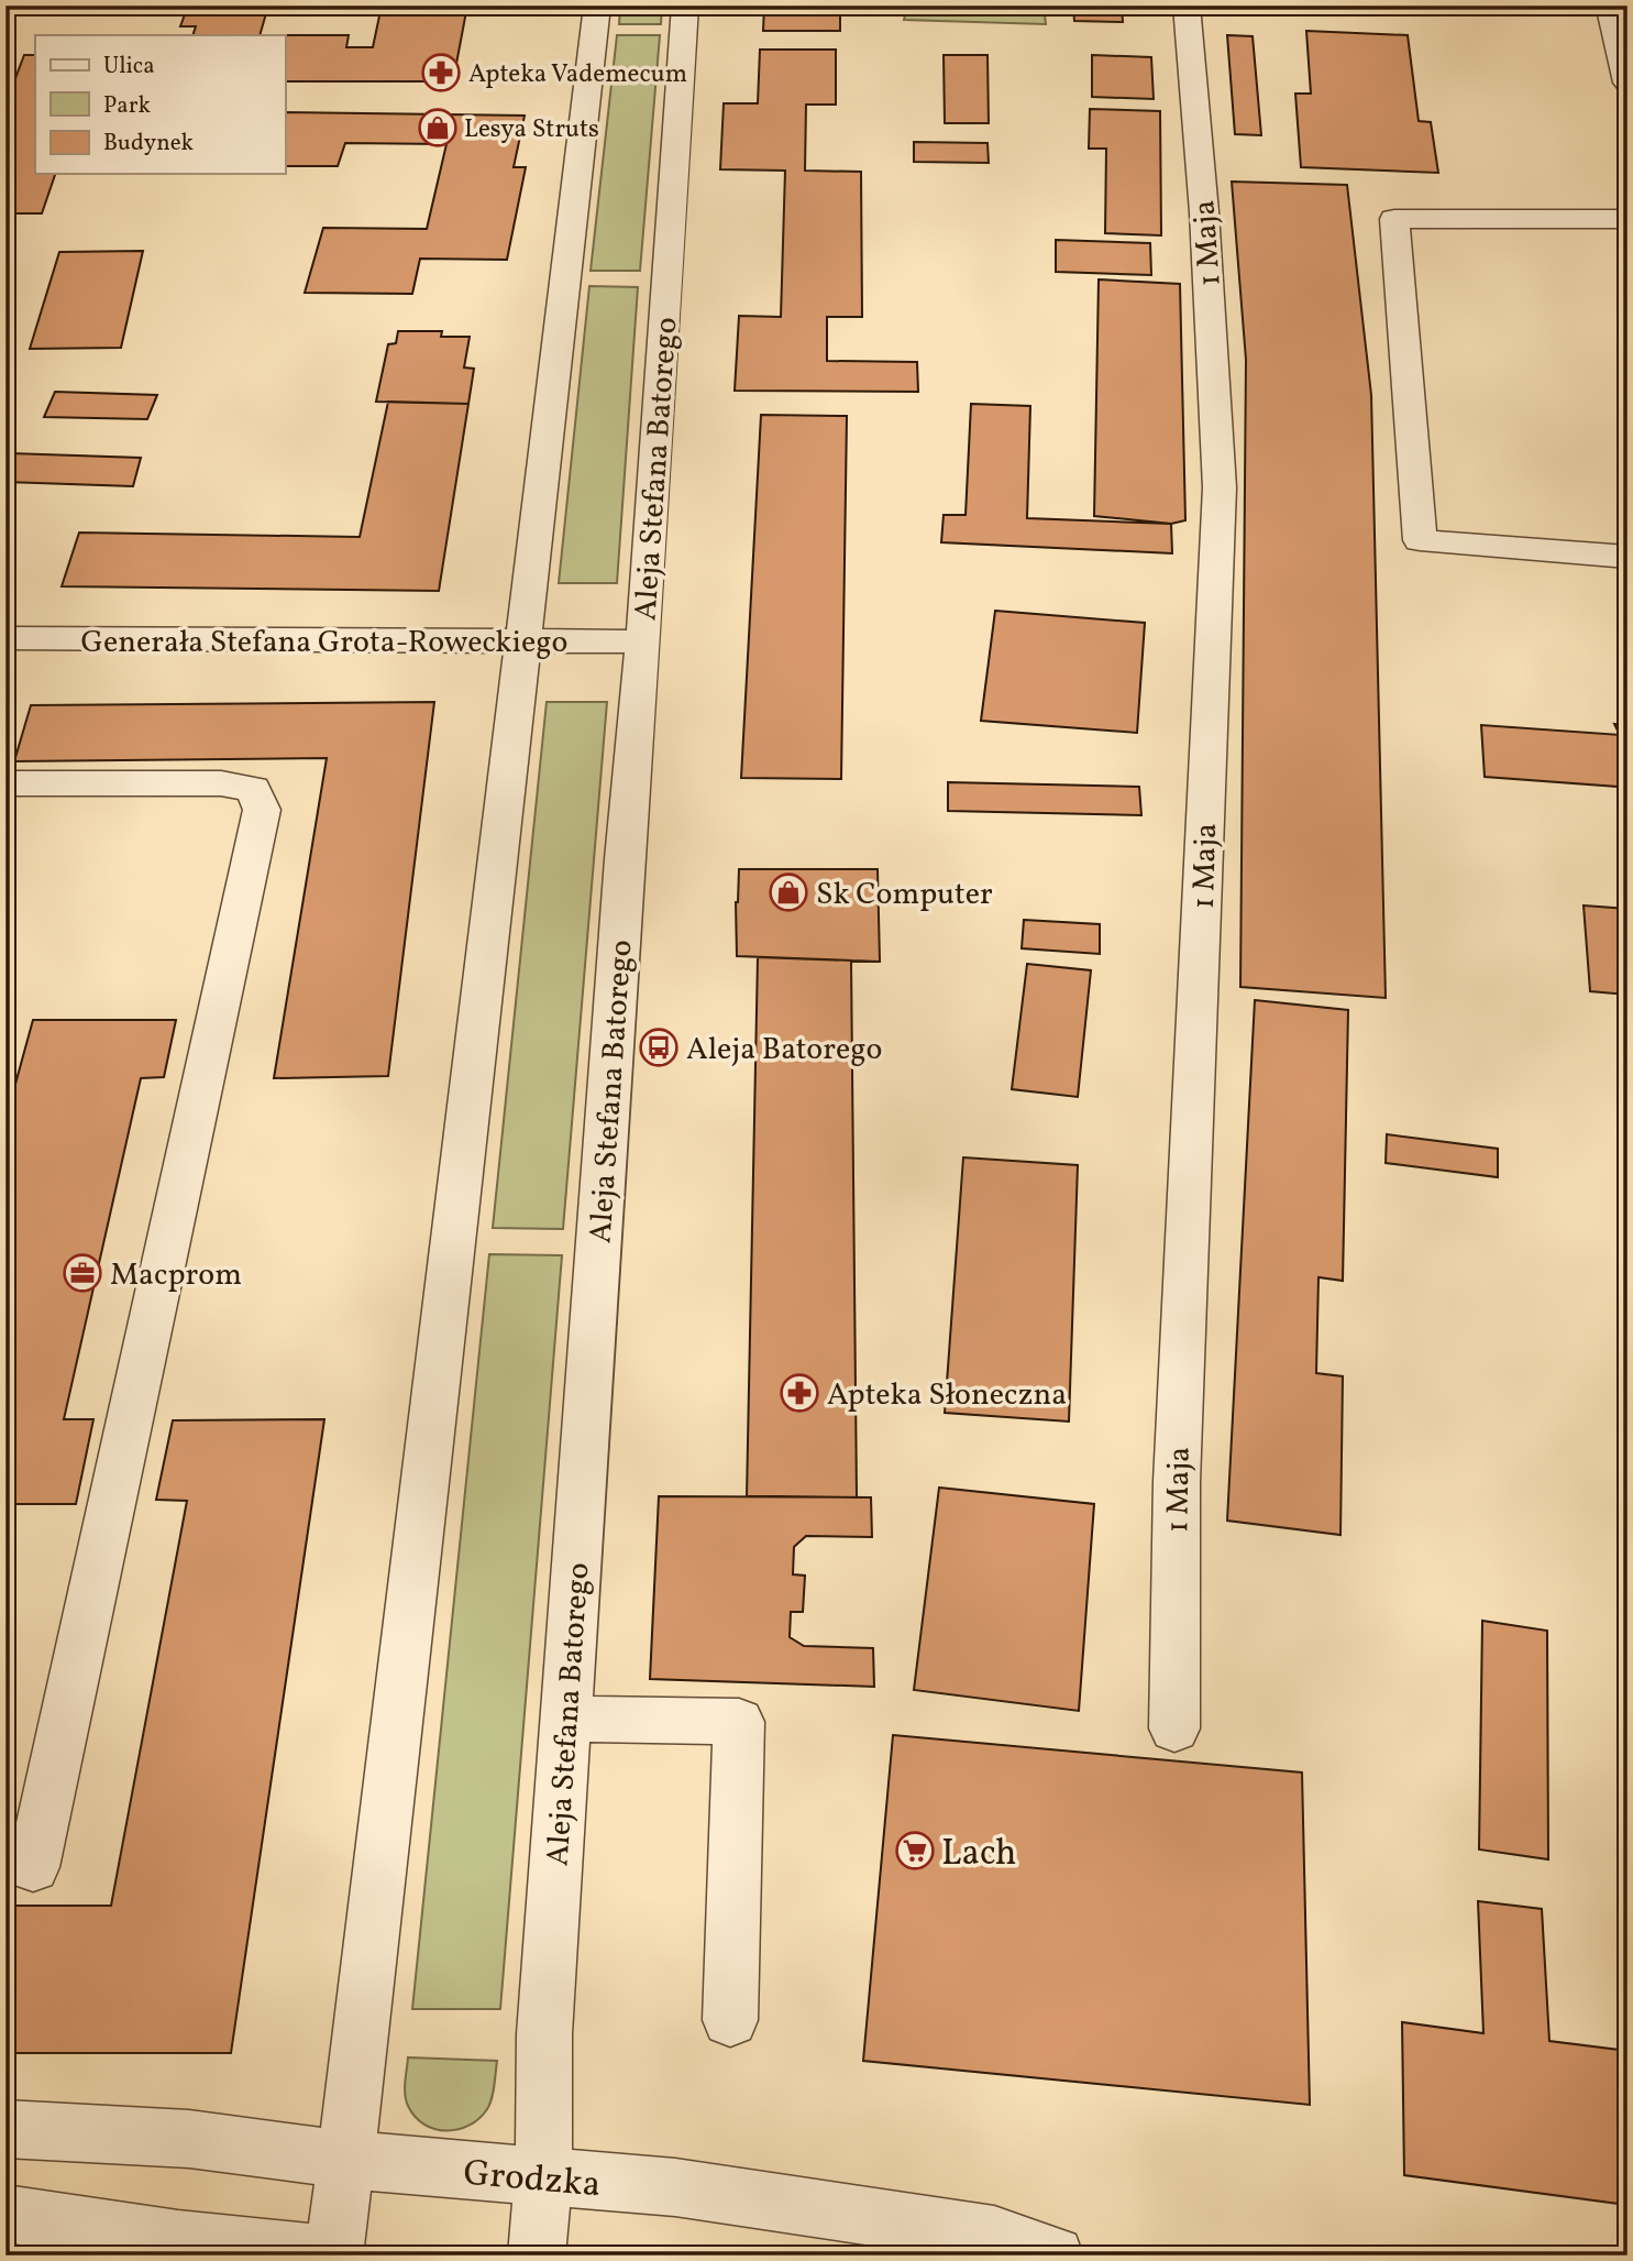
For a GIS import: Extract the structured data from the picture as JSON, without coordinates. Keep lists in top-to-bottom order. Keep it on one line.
{"streets":{"street":["1 Maja","Aleja Stefana Batorego","Generała Stefana Grota-Roweckiego","Grodzka"]},"crossings":[["Aleja Stefana Batorego","Generała Stefana Grota-Roweckiego"],["Aleja Stefana Batorego","Grodzka"]],"places":{"pharmacy":["Apteka Vademecum","Apteka Słoneczna"],"shop":["Lesya Struts","Sk Computer"],"bus stop":["Aleja Batorego"],"office":["Macprom"],"supermarket":["Lach"]},"legend":["Ulica","Park","Budynek"]}
